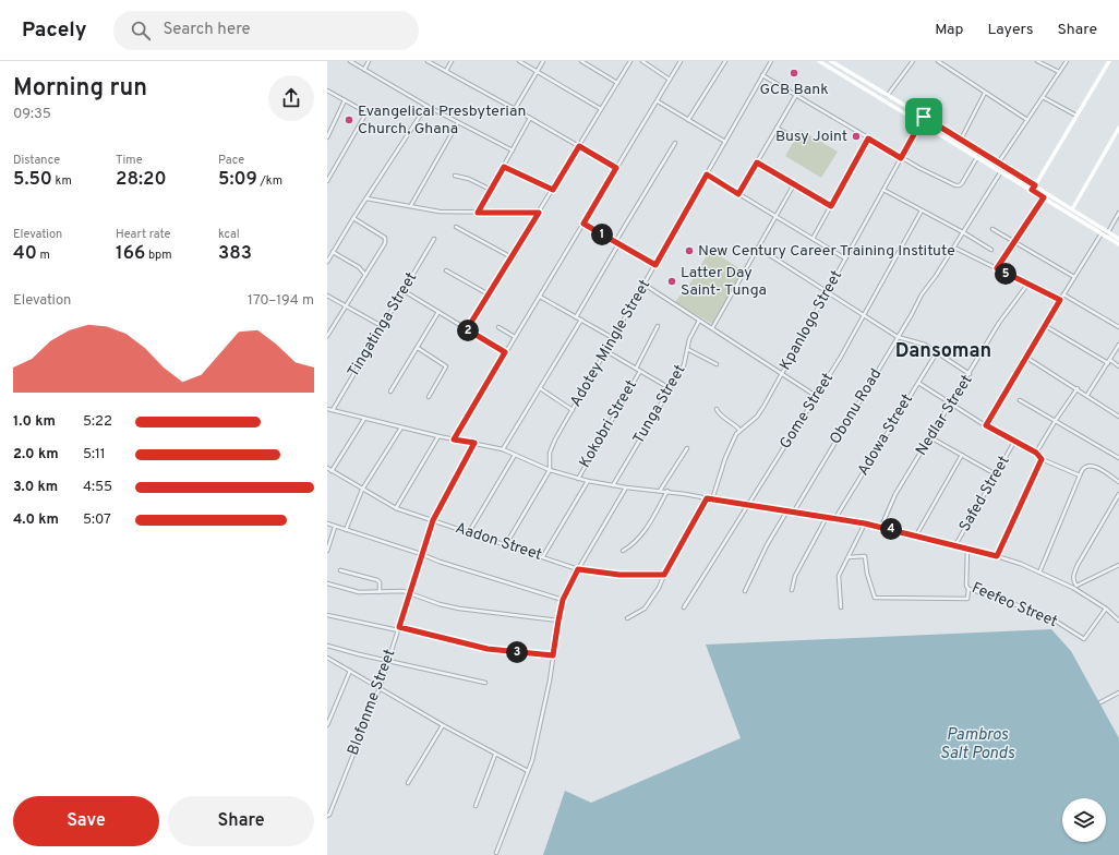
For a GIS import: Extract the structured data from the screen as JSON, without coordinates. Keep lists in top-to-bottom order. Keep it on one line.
{"streets":{"street":["Kpanlogo Street","Tingatinga Street","Adotey Mingle Street","Tunga Street","Obonu Road","Gome Street","Nedlar Street","Kokobri Street","Adowa Street","Safed Street","Aadon Street","Feefeo Street","Blofonme Street"]},"crossings":[["Aadon Street","Blofonme Street"]],"districts":["Dansoman"],"water":["Pambros Salt Ponds"],"places":["GCB Bank","Evangelical Presbyterian Church, Ghana","Busy Joint","New Century Career Training Institute","Latter Day Saint- Tunga"],"page":{"header":"Pacely","search":"Search here","nav":["Map","Layers","Share"],"heading":["Morning run","09:35"],"stats":[["Distance","5.50 km"],["Time","28:20"],["Pace","5:09 /km"],["Elevation","40 m"],["Heart rate","166 bpm"],["kcal","383"]],"pins":["1","5","2","4","3"],"chart":["Elevation","170–194 m"],"list":[{"name":"1.0 km","note":"5:22"},{"name":"2.0 km","note":"5:11"},{"name":"3.0 km","note":"4:55"},{"name":"4.0 km","note":"5:07"}],"buttons":["Save","Share"]}}
